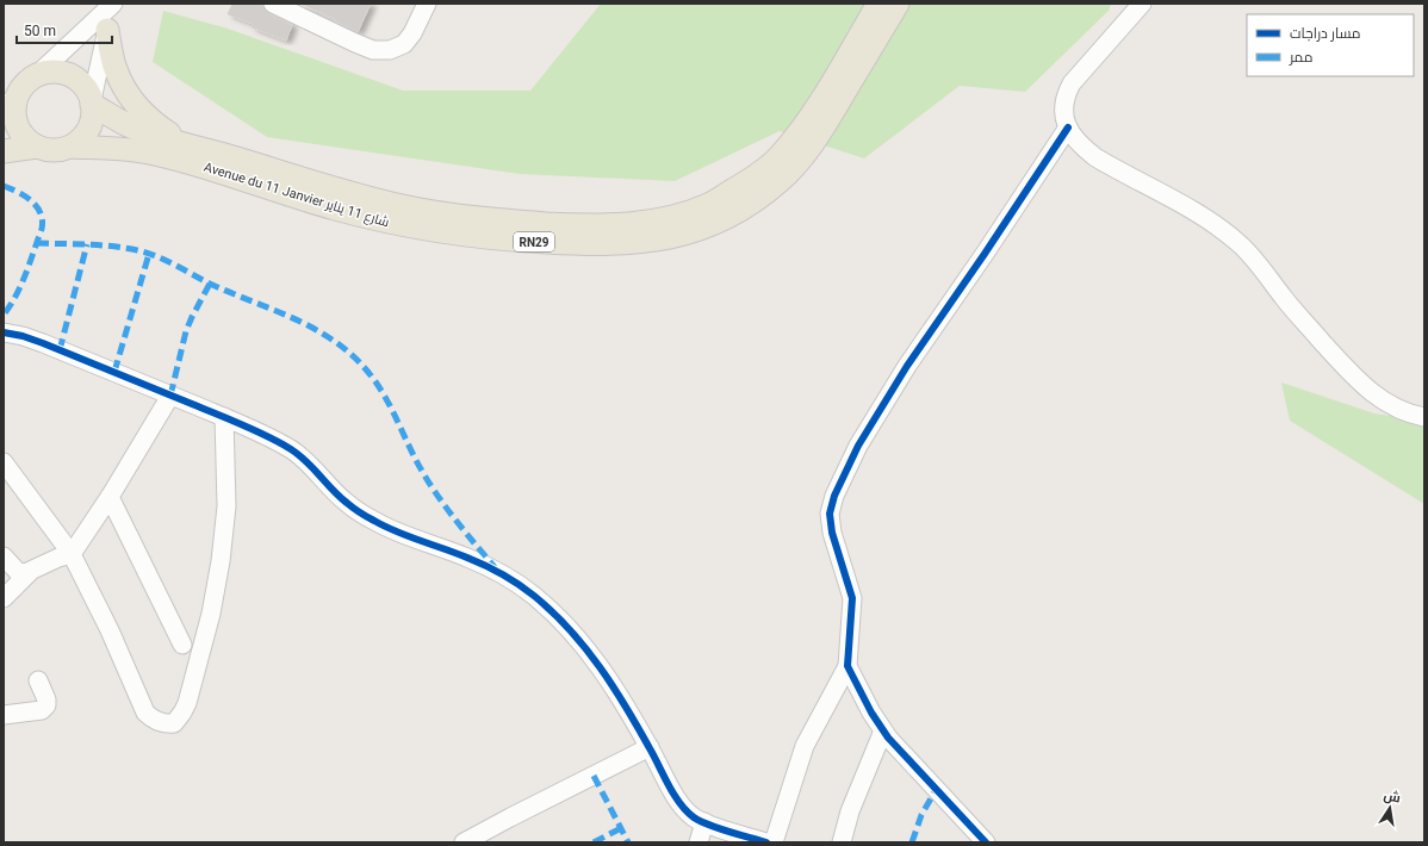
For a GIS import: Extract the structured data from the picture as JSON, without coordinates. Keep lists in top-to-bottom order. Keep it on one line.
{"streets":{"main road":["Avenue du 11 Janvier شارع 11 يناير","RN29"]},"crossings":[["Avenue du 11 Janvier شارع 11 يناير","RN29"]],"legend":["مسار دراجات","ممر"],"scale_bar":"50 m","north":"top"}
